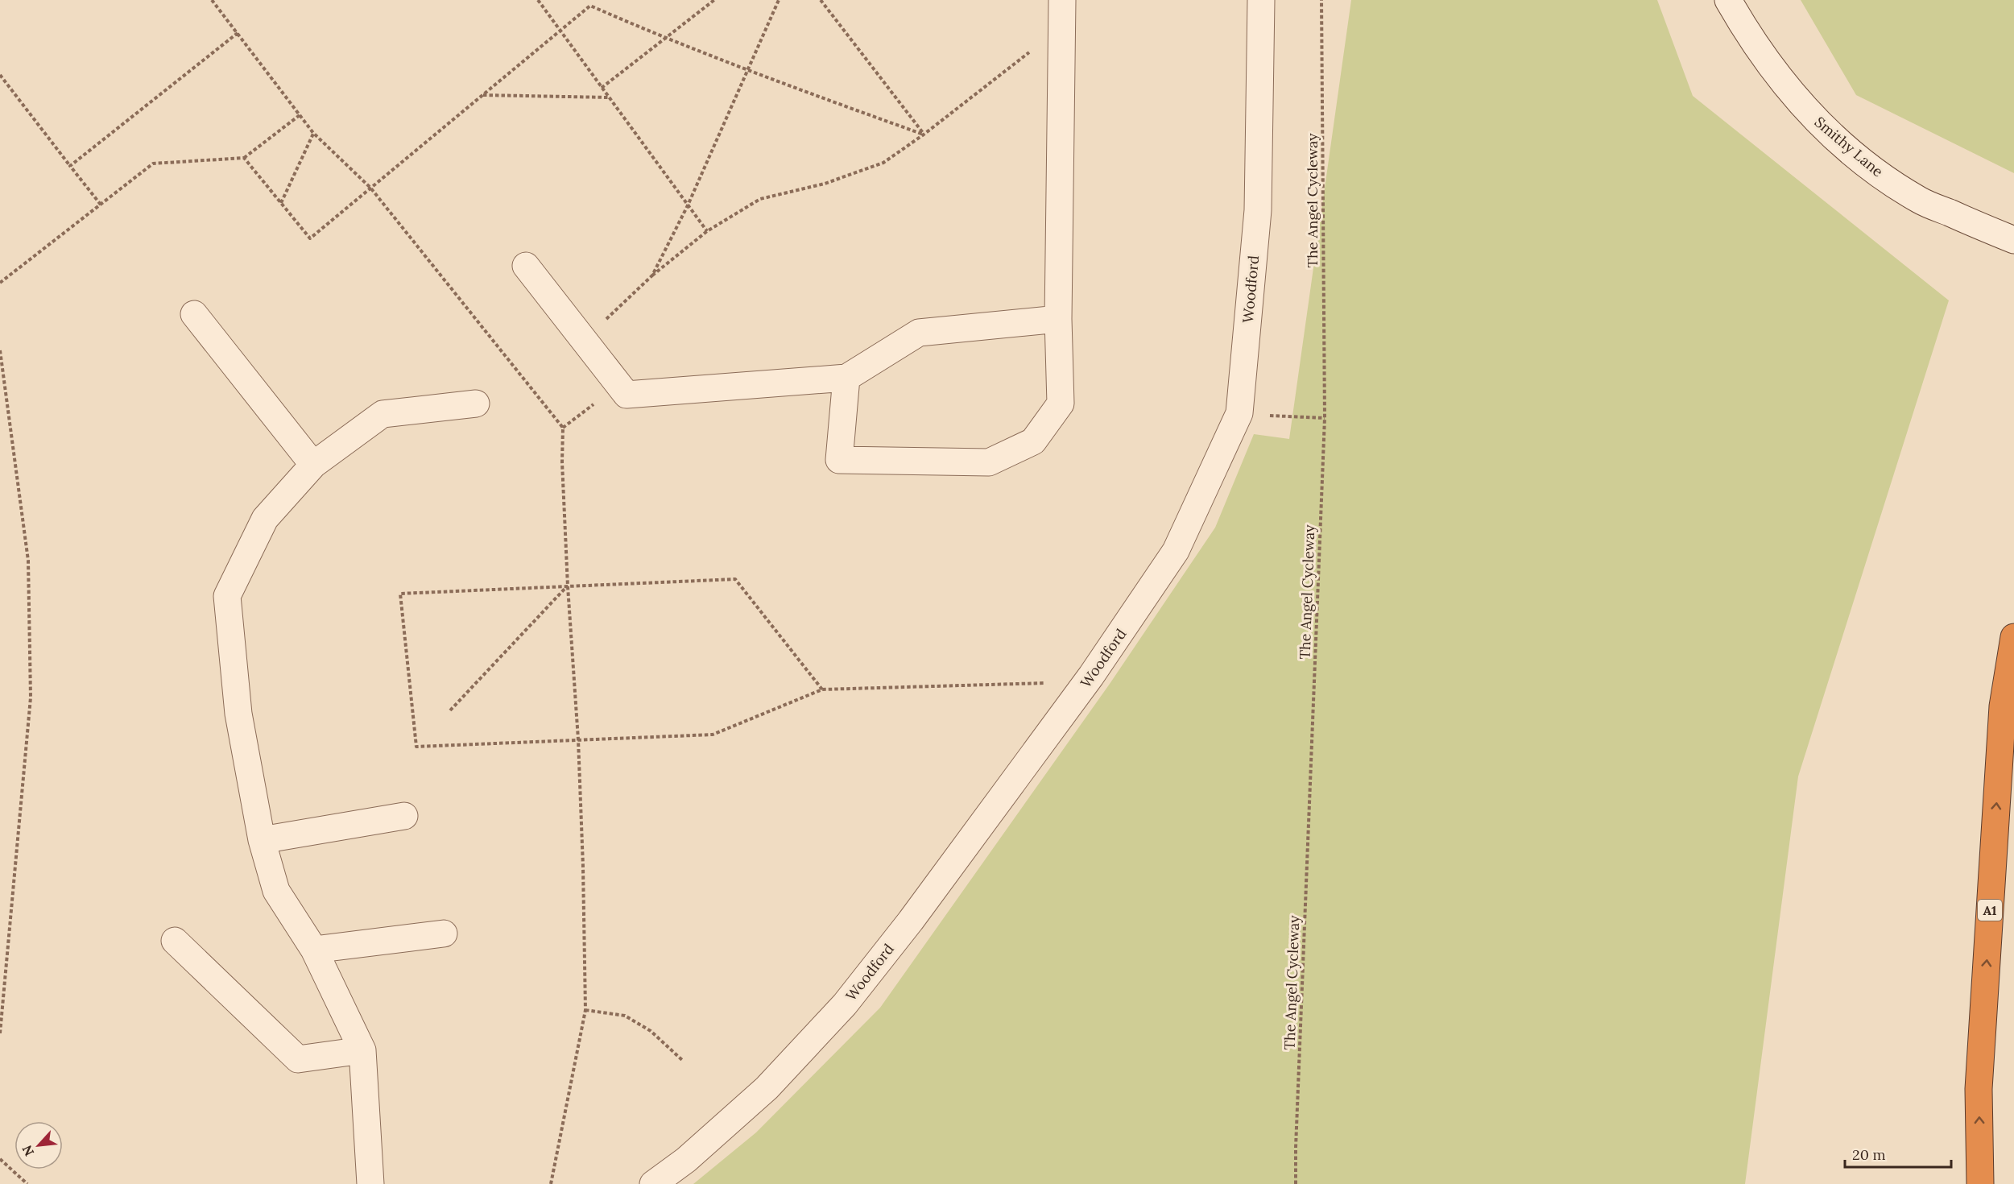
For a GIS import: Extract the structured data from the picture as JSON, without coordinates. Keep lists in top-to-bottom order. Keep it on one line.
{"streets":{"highway":["A1"],"street":["Smithy Lane","Woodford"],"path":["The Angel Cycleway"]},"scale_bar":"20 m","north":"bottom left"}
